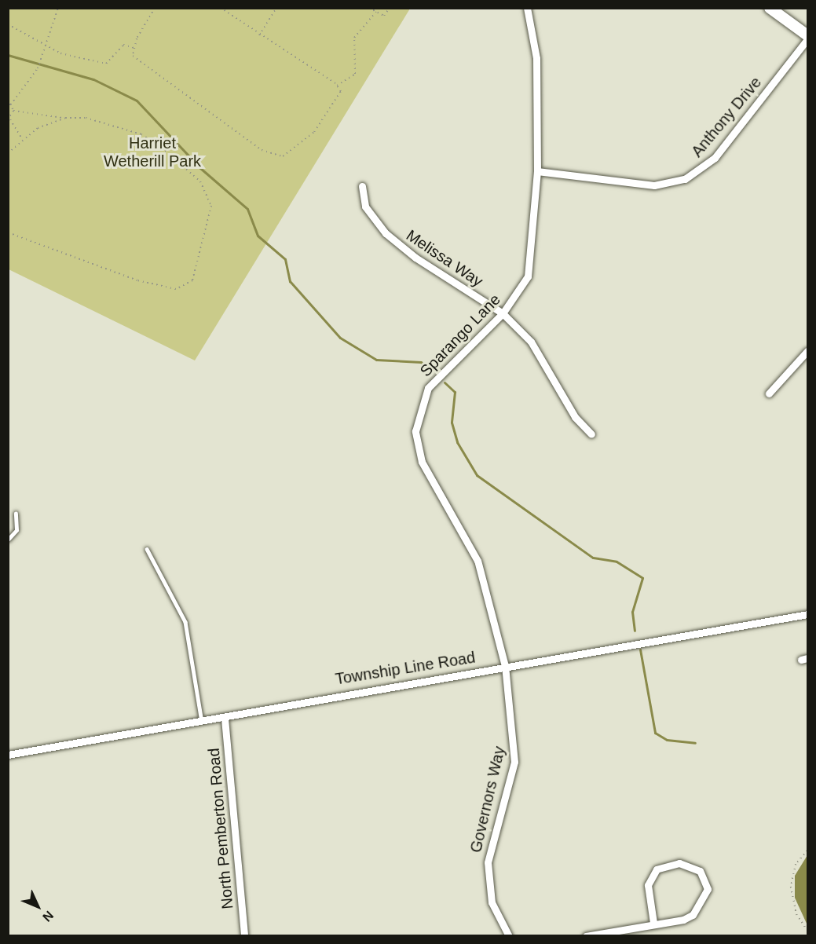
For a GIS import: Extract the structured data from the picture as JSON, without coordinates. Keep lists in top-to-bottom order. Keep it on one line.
{"streets":{"street":["Anthony Drive","Melissa Way","Sparango Lane","Township Line Road","Governors Way","North Pemberton Road"]},"crossings":[["Anthony Drive","Sparango Lane"],["Melissa Way","Sparango Lane"],["Sparango Lane","Township Line Road"],["Sparango Lane","Governors Way"],["Township Line Road","Governors Way"],["Township Line Road","North Pemberton Road"]],"parks":["Harriet Wetherill Park"],"north":"bottom right"}
